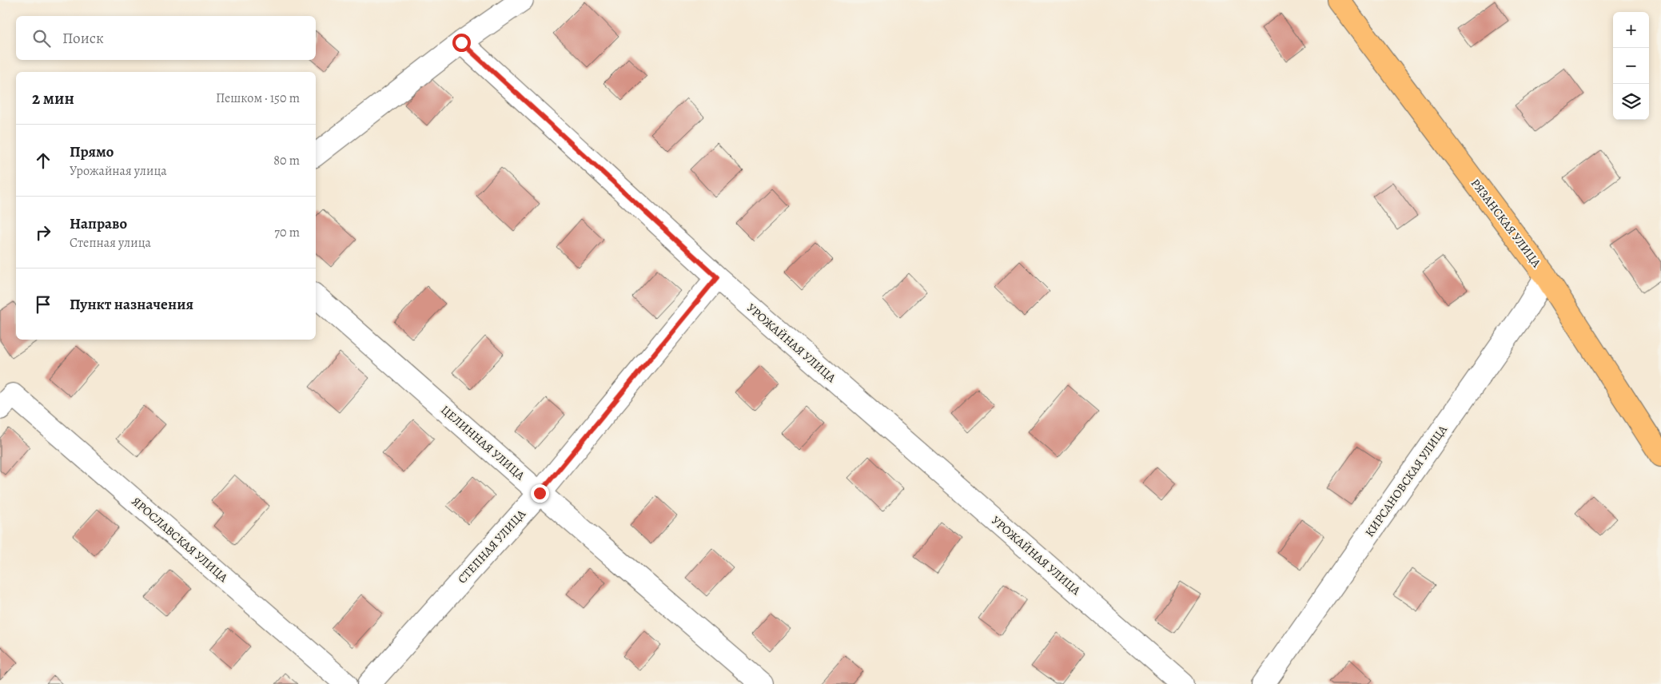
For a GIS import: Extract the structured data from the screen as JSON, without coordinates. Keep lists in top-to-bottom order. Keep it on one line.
{"streets":{"main road":["РЯЗАНСКАЯ УЛИЦА"],"street":["УРОЖАЙНАЯ УЛИЦА","ЦЕЛИННАЯ УЛИЦА","КИРСАНОВСКАЯ УЛИЦА","ЯРОСЛАВСКАЯ УЛИЦА","СТЕПНАЯ УЛИЦА"]},"crossings":[["РЯЗАНСКАЯ УЛИЦА","КИРСАНОВСКАЯ УЛИЦА"],["УРОЖАЙНАЯ УЛИЦА","СТЕПНАЯ УЛИЦА"],["ЦЕЛИННАЯ УЛИЦА","СТЕПНАЯ УЛИЦА"]],"page":{"map_buttons":["+","−"],"search":"Поиск","heading":["2 мин","Пешком · 150 m"],"list":[["Прямо","Урожайная улица","80 m"],["Направо","Степная улица","70 m"],"Пункт назначения"]}}
